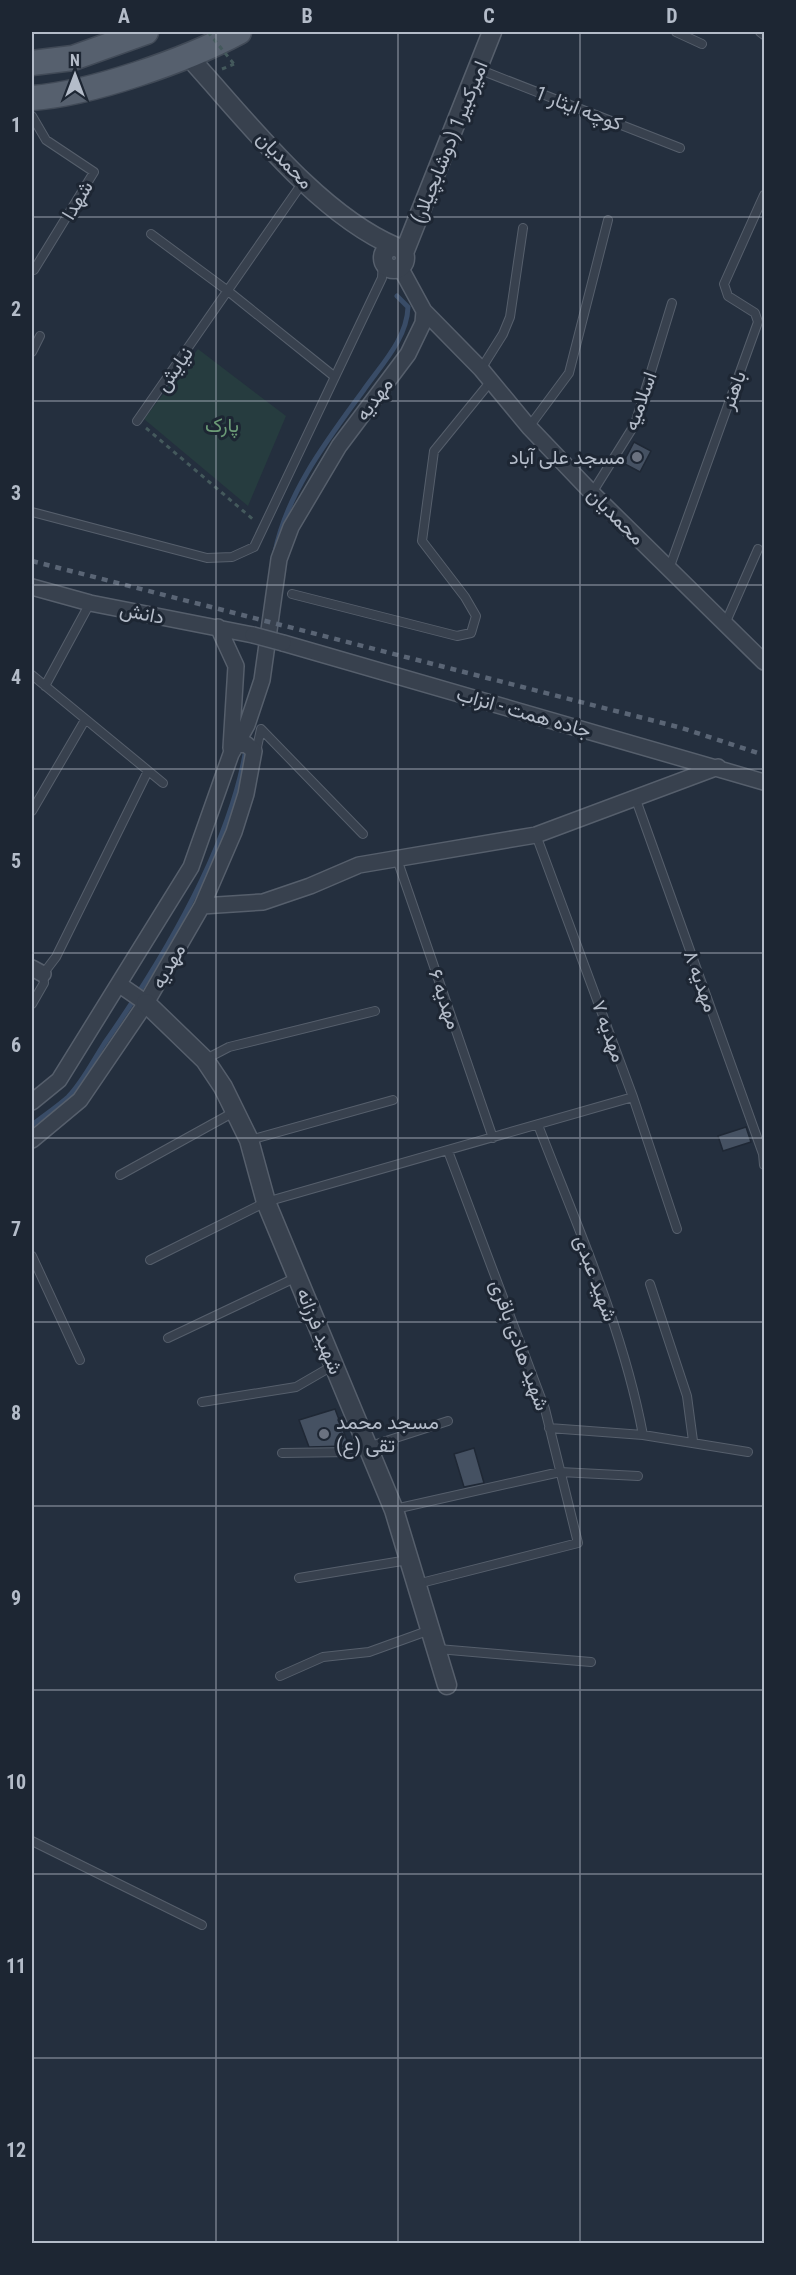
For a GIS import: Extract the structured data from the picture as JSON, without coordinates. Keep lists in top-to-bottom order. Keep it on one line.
{"streets":{"street":["امیرکبیر1 (دوشابچیلار)","محمدیان","مهدیه","دانش","جاده همت - انزاب","شهید فرزانه"],"lane":["کوچه ایثار 1","شهدا","نیایش","باهنر","اسلاميه","مهدیه ۸","مهدیه ۶","مهدیه ۷","شهید عبدی","شهید هادی باقری"]},"crossings":[["کوچه ایثار 1","امیرکبیر1 (دوشابچیلار)"],["امیرکبیر1 (دوشابچیلار)","محمدیان"],["محمدیان","نیایش"],["محمدیان","باهنر"],["محمدیان","مهدیه"],["محمدیان","اسلاميه"],["مهدیه","شهید فرزانه"],["دانش","جاده همت - انزاب"],["شهید فرزانه","شهید هادی باقری"]],"parks":["پارک"],"places":["مسجد علی آباد","مسجد محمد تقی (ع)"],"north":"top","grid":{"columns":["A","B","C","D"],"rows":["1","2","3","4","5","6","7","8","9","10","11","12"]}}
